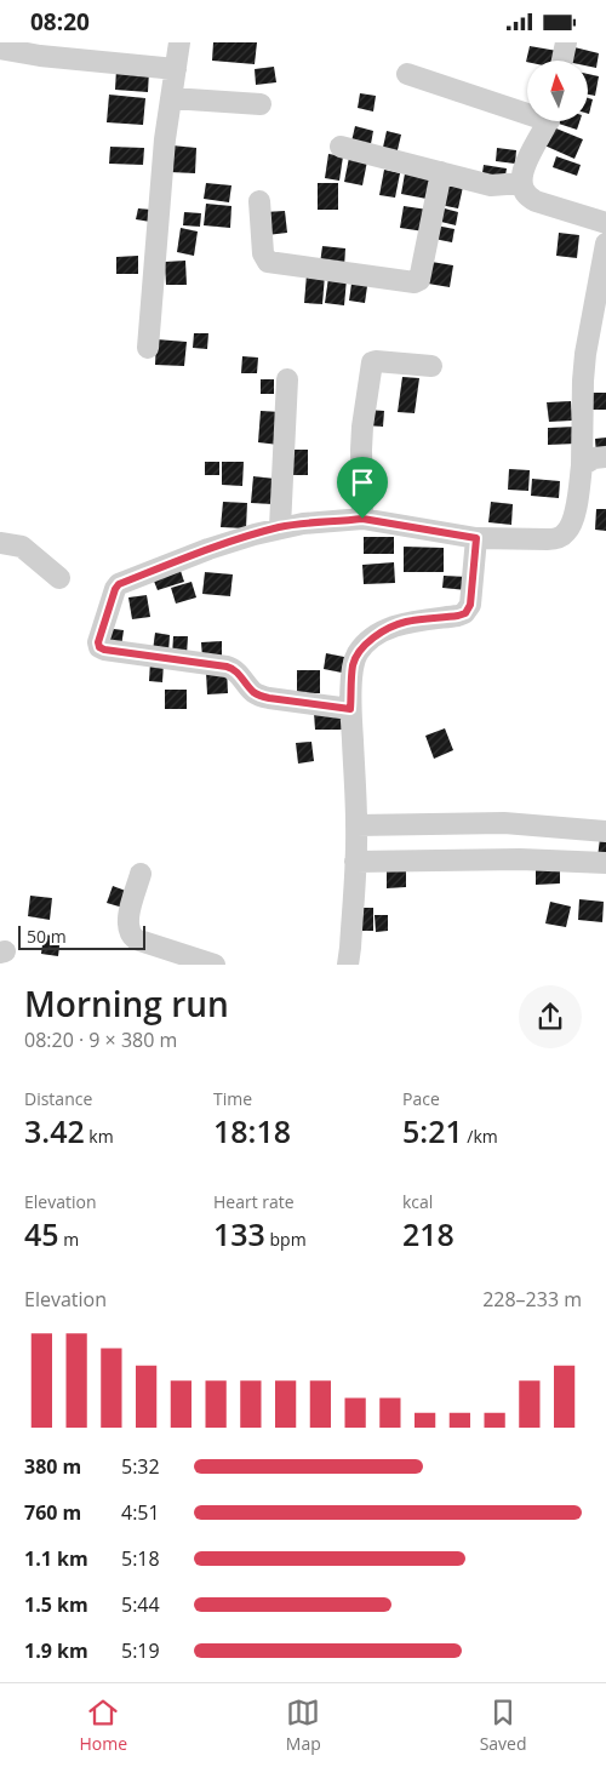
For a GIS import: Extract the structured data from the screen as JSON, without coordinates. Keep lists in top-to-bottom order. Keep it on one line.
{"scale_bar":"50 m","north":"top","page":{"status":"08:20","scale":"50 m","heading":["Morning run","08:20 · 9 × 380 m"],"stats":[["Distance","3.42 km"],["Time","18:18"],["Pace","5:21 /km"],["Elevation","45 m"],["Heart rate","133 bpm"],["kcal","218"]],"chart":["Elevation","228–233 m"],"list":[{"name":"380 m","note":"5:32"},{"name":"760 m","note":"4:51"},{"name":"1.1 km","note":"5:18"},{"name":"1.5 km","note":"5:44"},{"name":"1.9 km","note":"5:19"}],"tabs":["Home","Map","Saved"]}}
